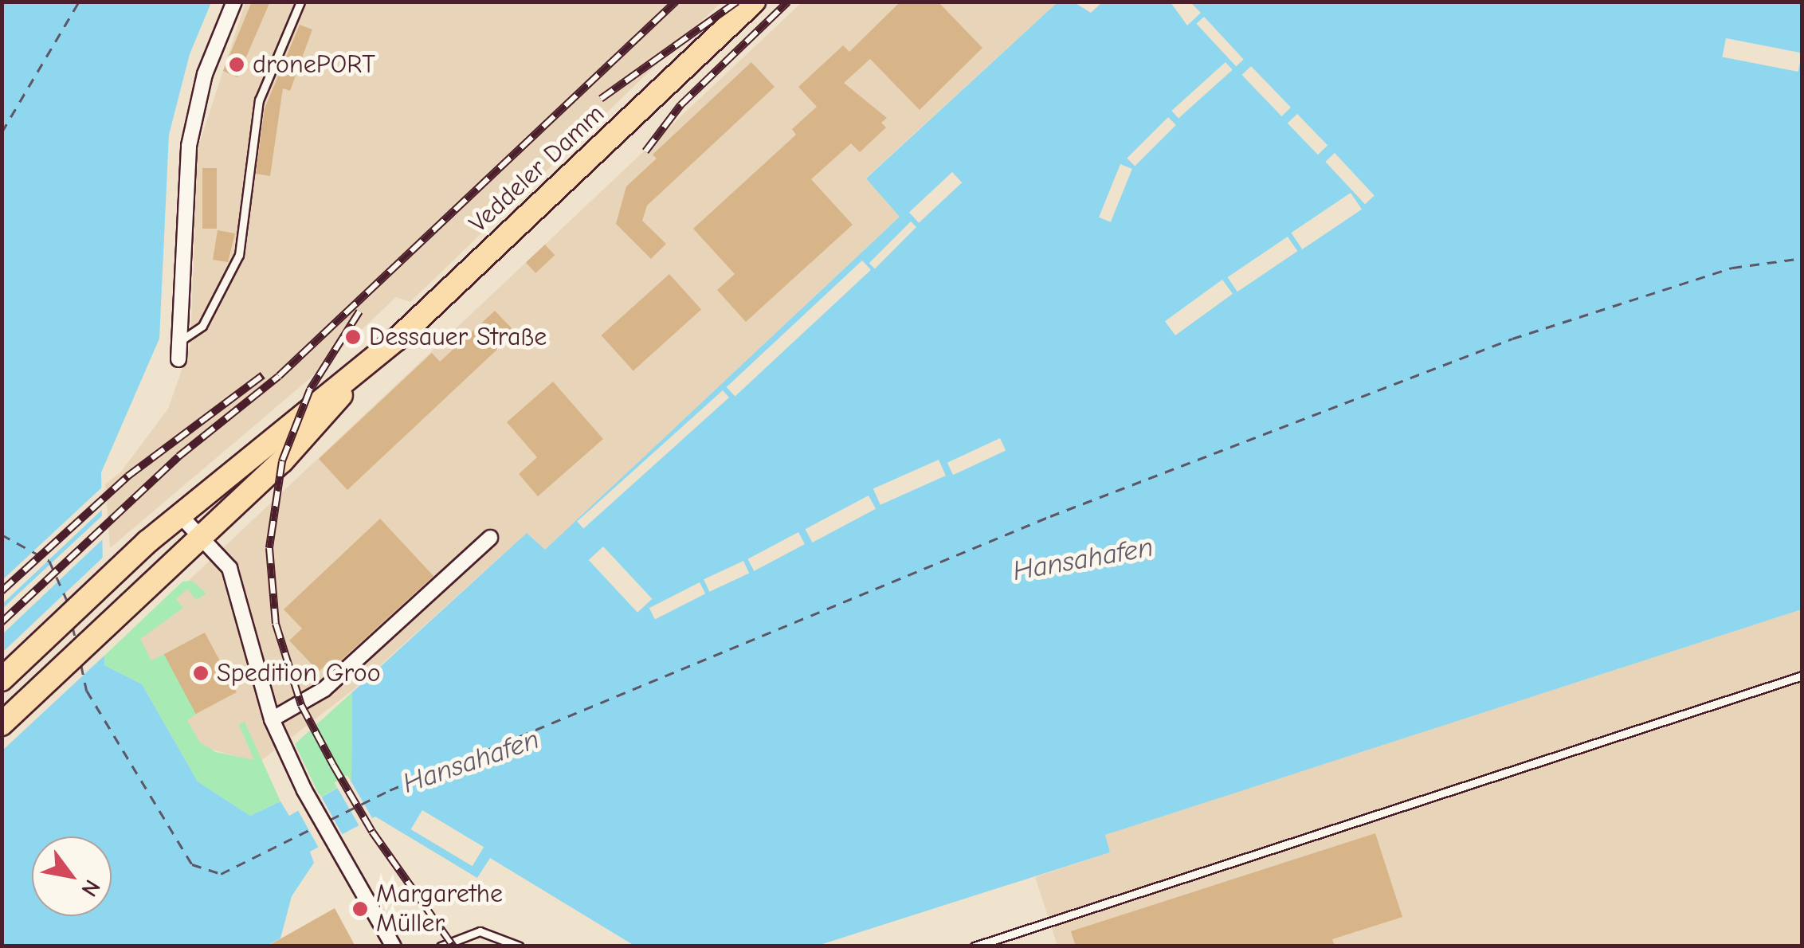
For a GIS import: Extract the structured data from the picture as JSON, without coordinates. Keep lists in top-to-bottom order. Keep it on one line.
{"streets":{"main road":["Veddeler Damm"]},"water":["Hansahafen"],"places":["dronePORT","Dessauer Straße","Spedition Groo","Margarethe Müller"],"north":"bottom right"}
